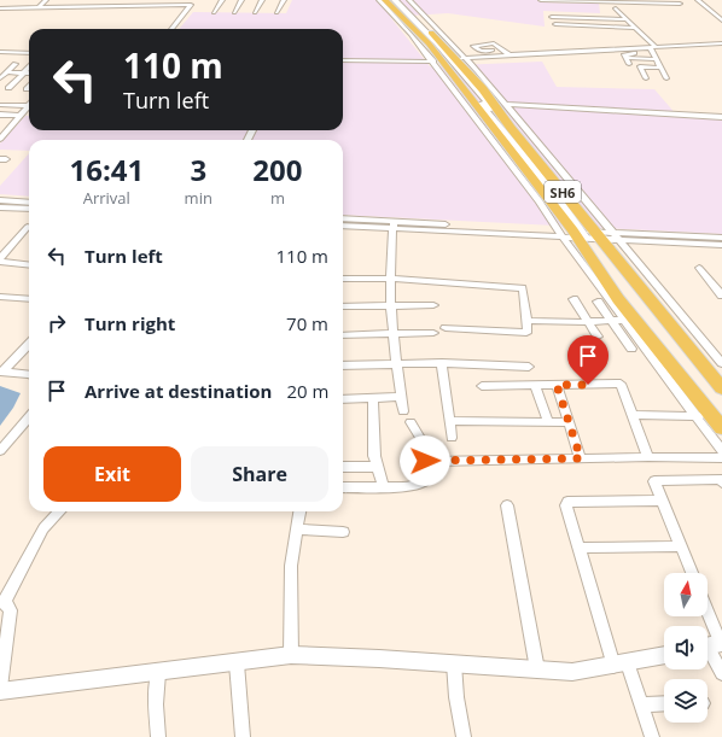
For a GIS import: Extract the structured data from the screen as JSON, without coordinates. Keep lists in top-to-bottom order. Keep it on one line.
{"streets":{"highway":["SH6"]},"north":"top","page":{"turn":["110 m","Turn left"],"eta":["16:41","Arrival","3","min","200","m"],"list":[{"name":"Turn left","value":"110 m"},{"name":"Turn right","value":"70 m"},{"name":"Arrive at destination","value":"20 m"}],"buttons":["Exit","Share"]}}
